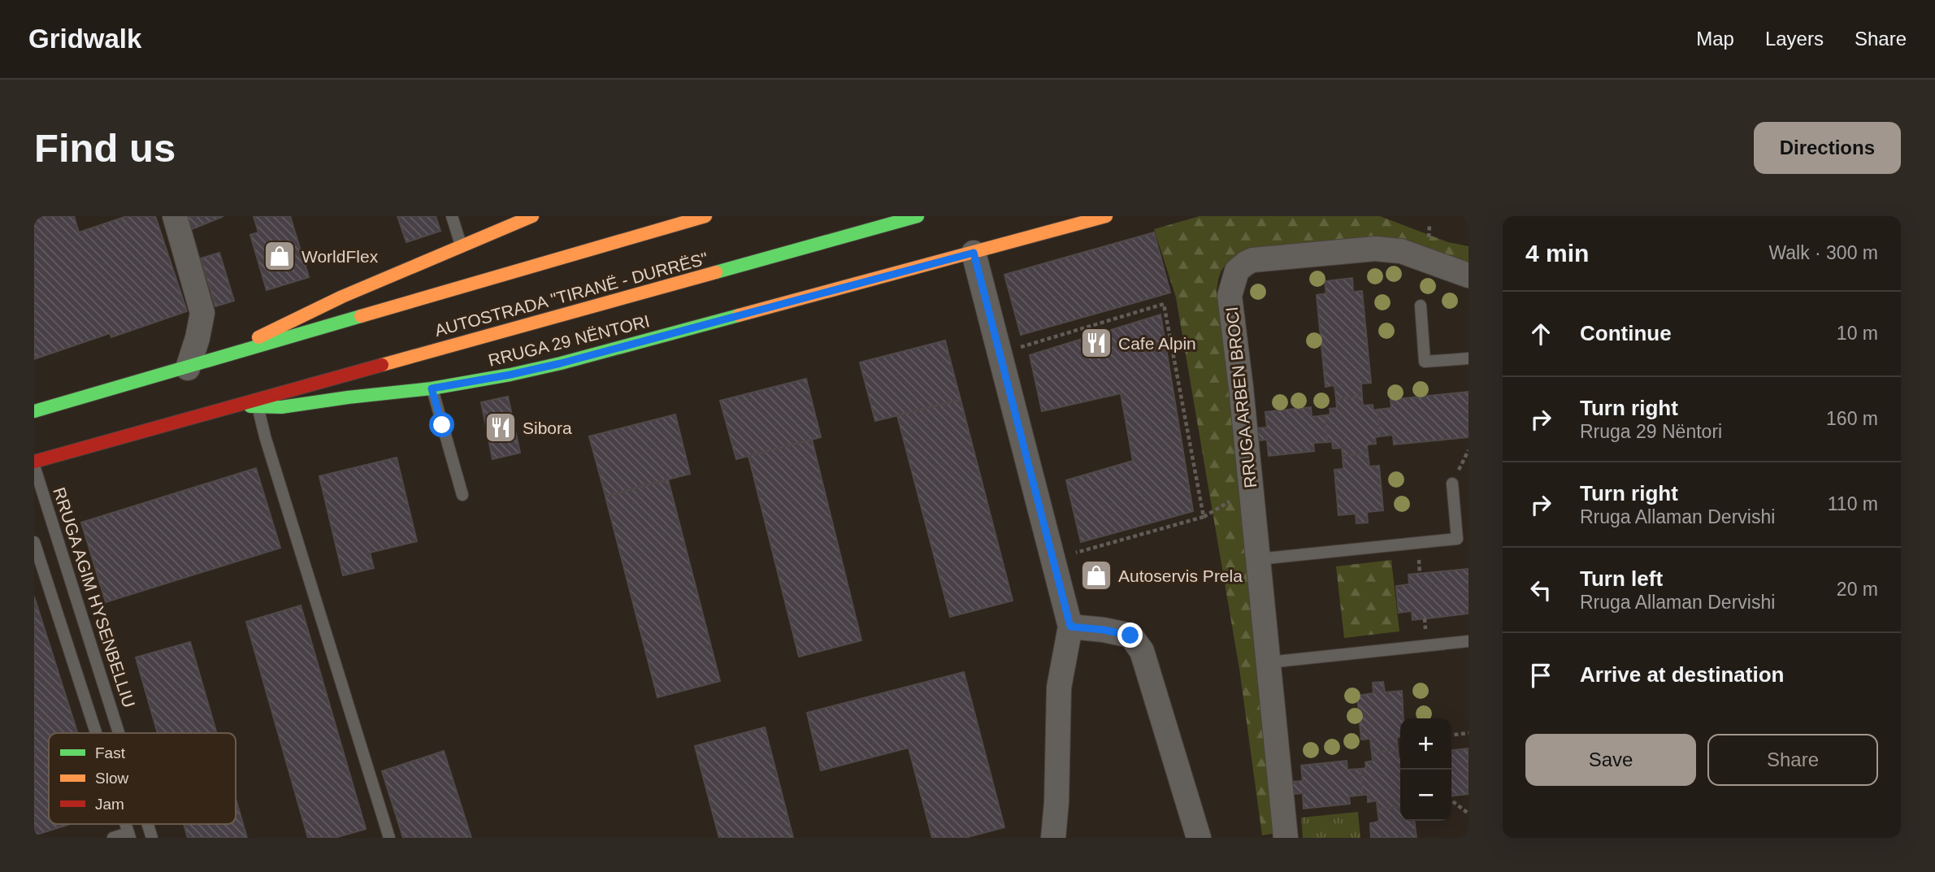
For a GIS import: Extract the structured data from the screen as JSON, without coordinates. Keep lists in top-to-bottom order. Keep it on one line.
{"streets":{"main road":["AUTOSTRADA \"TIRANË - DURRËS\"","RRUGA 29 NËNTORI"],"street":["RRUGA ARBEN BROCI"],"lane":["RRUGA AGIM HYSENBELLIU"]},"crossings":[["AUTOSTRADA \"TIRANË - DURRËS\"","RRUGA 29 NËNTORI"],["RRUGA 29 NËNTORI","RRUGA AGIM HYSENBELLIU"]],"places":{"shop":["WorldFlex","Autoservis Prela"],"restaurant":["Cafe Alpin","Sibora"]},"legend":["Fast","Slow","Jam"],"page":{"header":"Gridwalk","nav":["Map","Layers","Share"],"buttons":["Directions",["Save","Share"]],"title":"Find us","heading":["4 min","Walk · 300 m"],"list":[["Continue","10 m"],["Turn right","Rruga 29 Nëntori","160 m"],["Turn right","Rruga Allaman Dervishi","110 m"],["Turn left","Rruga Allaman Dervishi","20 m"],"Arrive at destination"],"map_buttons":["+","−"]}}
